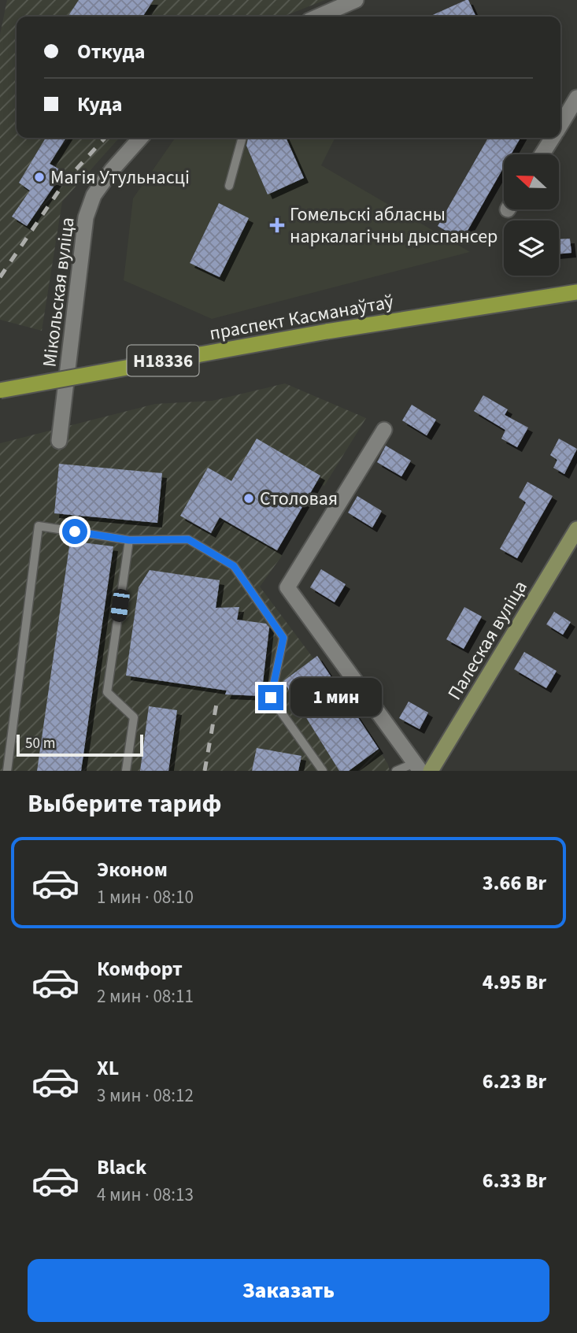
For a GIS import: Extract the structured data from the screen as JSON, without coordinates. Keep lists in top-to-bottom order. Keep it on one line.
{"streets":{"main road":["праспект Касманаўтаў","Н18336","Палеская вуліца"],"street":["Мікольская вуліца"]},"places":{"other":["Магія Утульнасці","Столовая"],"health":["Гомельскі абласны наркалагічны дыспансер"]},"scale_bar":"50 m","north":"left","page":{"banner":["Откуда","Куда"],"bubble":"1 мин","scale":"50 m","heading":"Выберите тариф","list":[{"name":"Эконом","note":"1 мин · 08:10","value":"3.66 Br"},{"name":"Комфорт","note":"2 мин · 08:11","value":"4.95 Br"},{"name":"XL","note":"3 мин · 08:12","value":"6.23 Br"},{"name":"Black","note":"4 мин · 08:13","value":"6.33 Br"}],"buttons":"Заказать"}}
